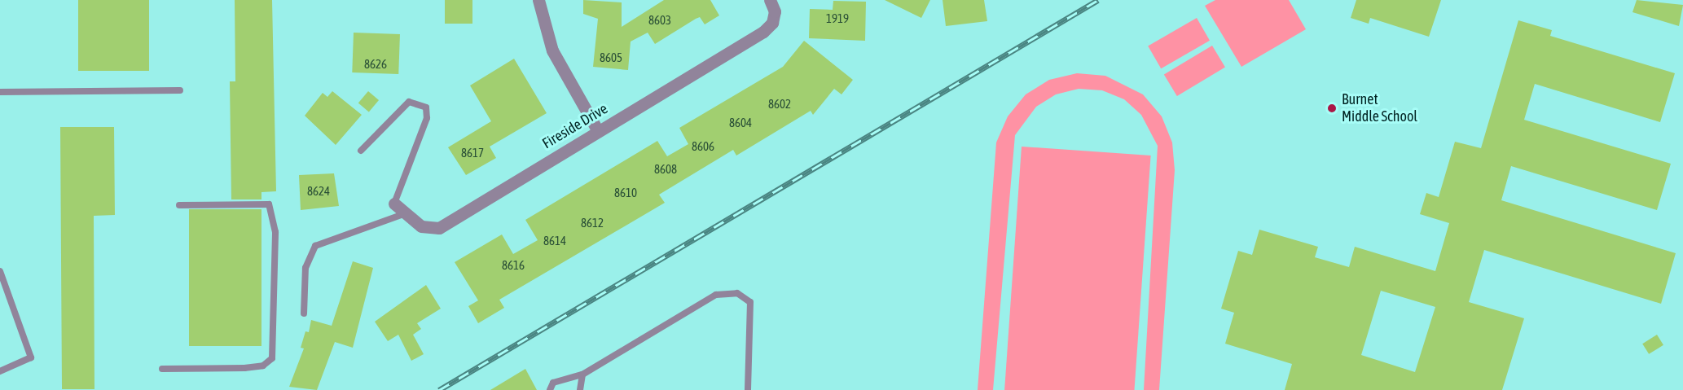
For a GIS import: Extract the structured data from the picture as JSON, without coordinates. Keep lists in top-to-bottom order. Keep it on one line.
{"streets":{"street":["Fireside Drive"]},"places":["Burnet Middle School"],"house_numbers":["1919","8603","8605","8626","8602","8604","8606","8617","8608","8624","8610","8612","8614","8616"]}
